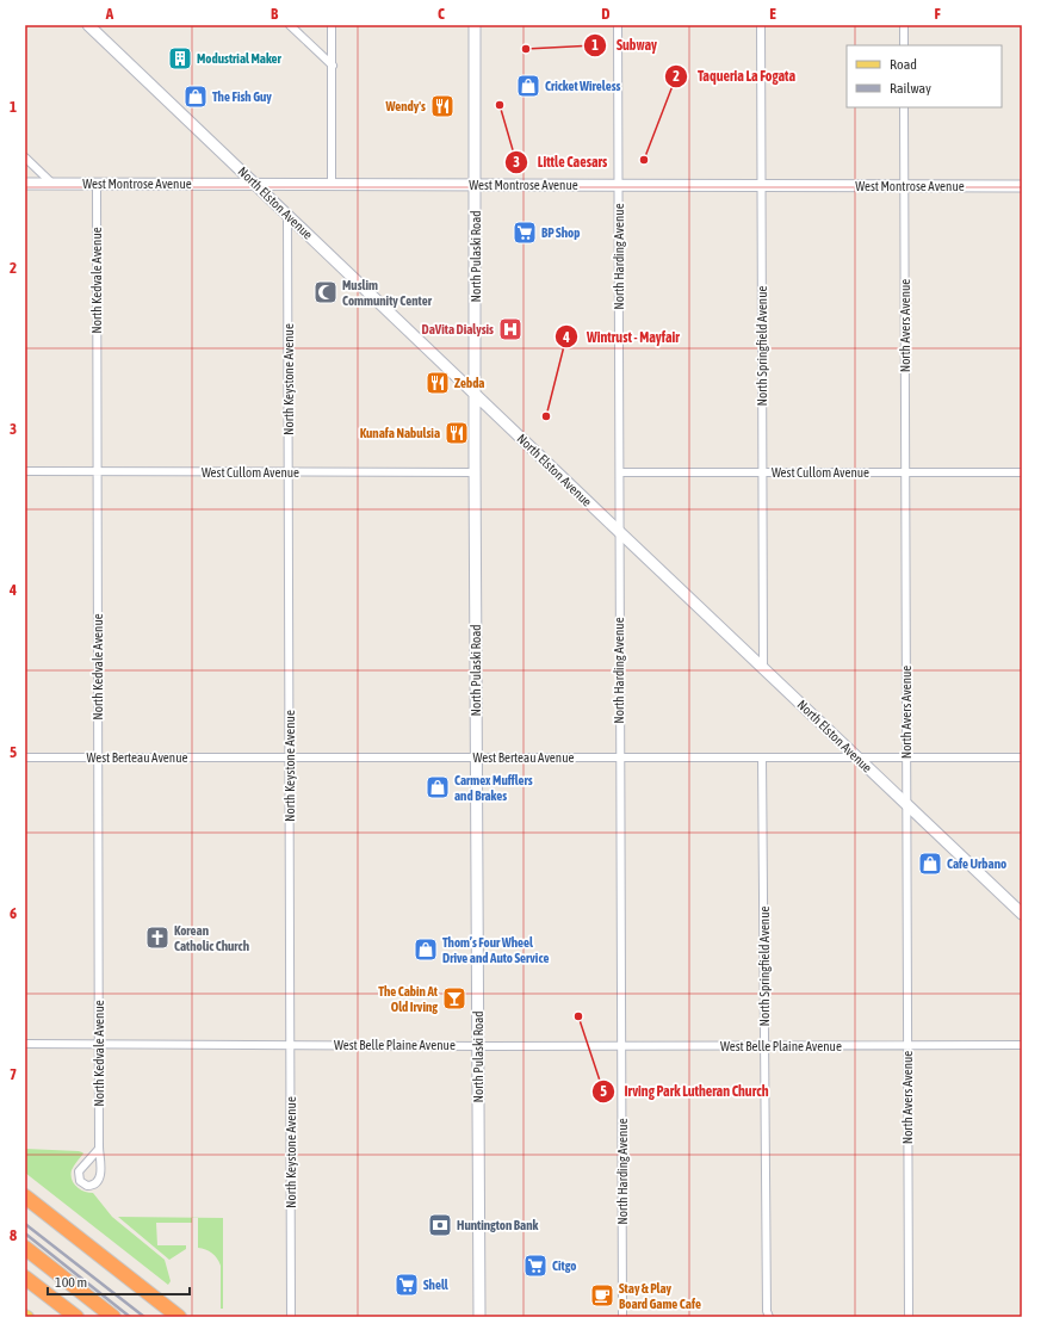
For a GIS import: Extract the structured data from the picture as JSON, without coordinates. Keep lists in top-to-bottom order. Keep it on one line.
{"streets":{"main road":["West Montrose Avenue","North Elston Avenue","North Pulaski Road"],"street":["North Harding Avenue","North Kedvale Avenue","North Avers Avenue","North Springfield Avenue","North Keystone Avenue","West Cullom Avenue","West Berteau Avenue","West Belle Plaine Avenue"]},"crossings":[["West Montrose Avenue","North Elston Avenue"],["West Montrose Avenue","North Pulaski Road"],["West Montrose Avenue","North Harding Avenue"],["West Montrose Avenue","North Kedvale Avenue"],["West Montrose Avenue","North Avers Avenue"],["West Montrose Avenue","North Springfield Avenue"],["North Elston Avenue","North Pulaski Road"],["North Elston Avenue","North Harding Avenue"],["North Elston Avenue","North Avers Avenue"],["North Elston Avenue","North Springfield Avenue"],["North Elston Avenue","North Keystone Avenue"],["North Elston Avenue","West Berteau Avenue"],["North Pulaski Road","West Cullom Avenue"],["North Pulaski Road","West Berteau Avenue"],["North Pulaski Road","West Belle Plaine Avenue"],["North Harding Avenue","West Cullom Avenue"],["North Harding Avenue","West Berteau Avenue"],["North Harding Avenue","West Belle Plaine Avenue"],["North Kedvale Avenue","West Cullom Avenue"],["North Kedvale Avenue","West Berteau Avenue"],["North Kedvale Avenue","West Belle Plaine Avenue"],["North Avers Avenue","West Cullom Avenue"],["North Avers Avenue","West Berteau Avenue"],["North Avers Avenue","West Belle Plaine Avenue"],["North Springfield Avenue","West Cullom Avenue"],["North Springfield Avenue","West Berteau Avenue"],["North Springfield Avenue","West Belle Plaine Avenue"],["North Keystone Avenue","West Cullom Avenue"],["North Keystone Avenue","West Berteau Avenue"],["North Keystone Avenue","West Belle Plaine Avenue"]],"places":{"other":["Subway","Little Caesars","Taqueria La Fogata","Wintrust - Mayfair","Irving Park Lutheran Church"],"building":["Modustrial Maker"],"shop":["Cricket Wireless","The Fish Guy","Carmex Mufflers and Brakes","Cafe Urbano","Thom’s Four Wheel Drive and Auto Service"],"restaurant":["Wendy's","Zebda","Kunafa Nabulsia"],"supermarket":["BP Shop","Citgo","Shell"],"mosque":["Muslim Community Center"],"hospital":["DaVita Dialysis"],"church":["Korean Catholic Church"],"bar":["The Cabin At Old Irving"],"bank":["Huntington Bank"],"cafe":["Stay & Play Board Game Cafe"]},"legend":["Road","Railway"],"scale_bar":"100 m","grid":{"columns":["A","B","C","D","E","F"],"rows":["1","2","3","4","5","6","7","8"]}}
